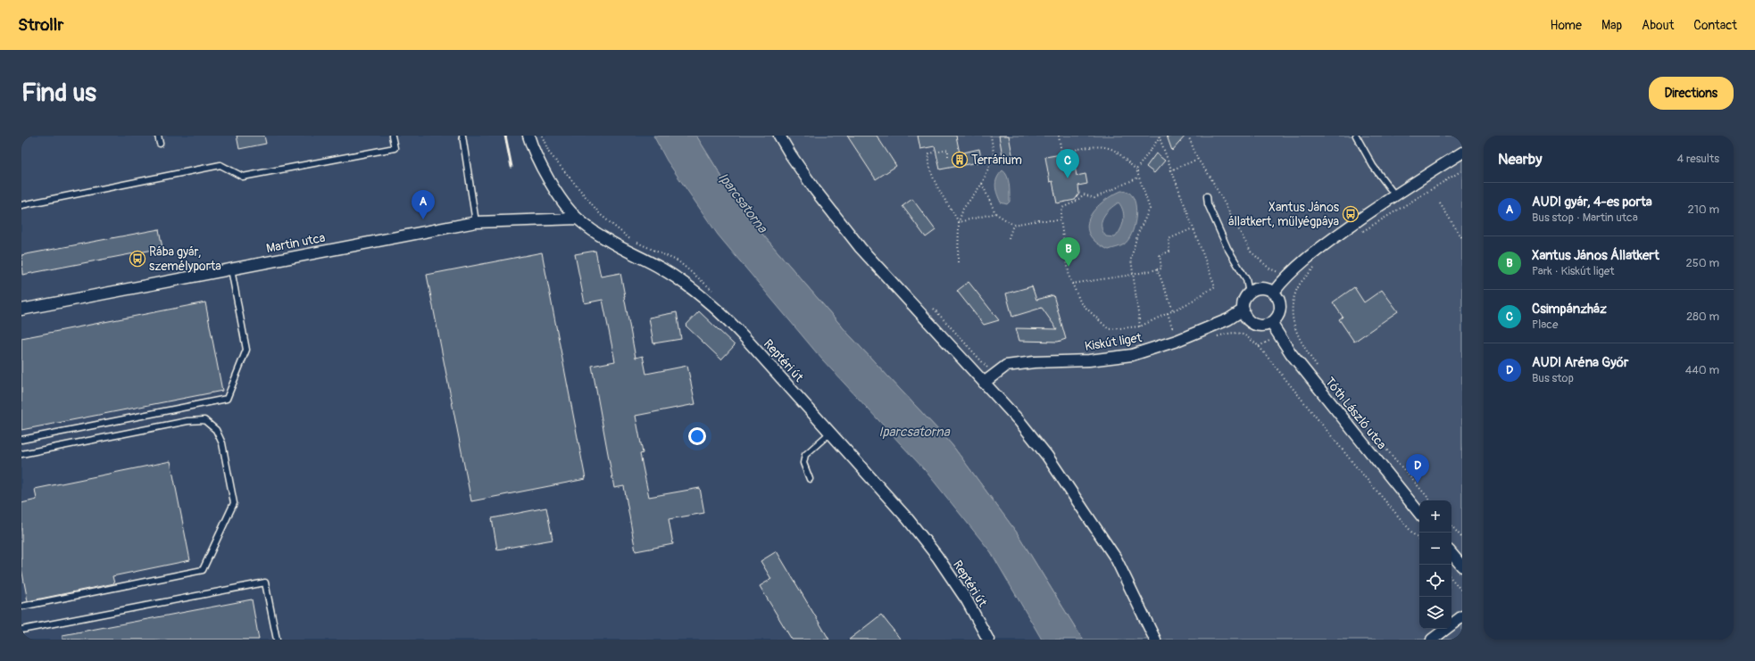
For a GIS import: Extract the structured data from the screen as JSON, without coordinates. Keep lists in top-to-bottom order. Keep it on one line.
{"streets":{"street":["Martin utca","Kiskút liget","Reptéri út","Tóth László utca"]},"crossings":[["Martin utca","Reptéri út"],["Kiskút liget","Tóth László utca"]],"water":["Iparcsatorna"],"places":{"building":["Terrárium"],"bus stop":["Xantus János állatkert, műlyégpáya","Rába gyár, személyporta"]},"page":{"header":"Strollr","nav":["Home","Map","About","Contact"],"buttons":"Directions","title":"Find us","heading":["Nearby","4 results"],"pins":["C","A","B","D"],"list":[{"mark":"A","name":"AUDI gyár, 4-es porta","note":"Bus stop · Martin utca","value":"210 m"},{"mark":"B","name":"Xantus János Állatkert","note":"Park · Kiskút liget","value":"250 m"},{"mark":"C","name":"Csimpánzház","note":"Place","value":"280 m"},{"mark":"D","name":"AUDI Aréna Győr","note":"Bus stop","value":"440 m"}],"map_buttons":["+","−"]}}
